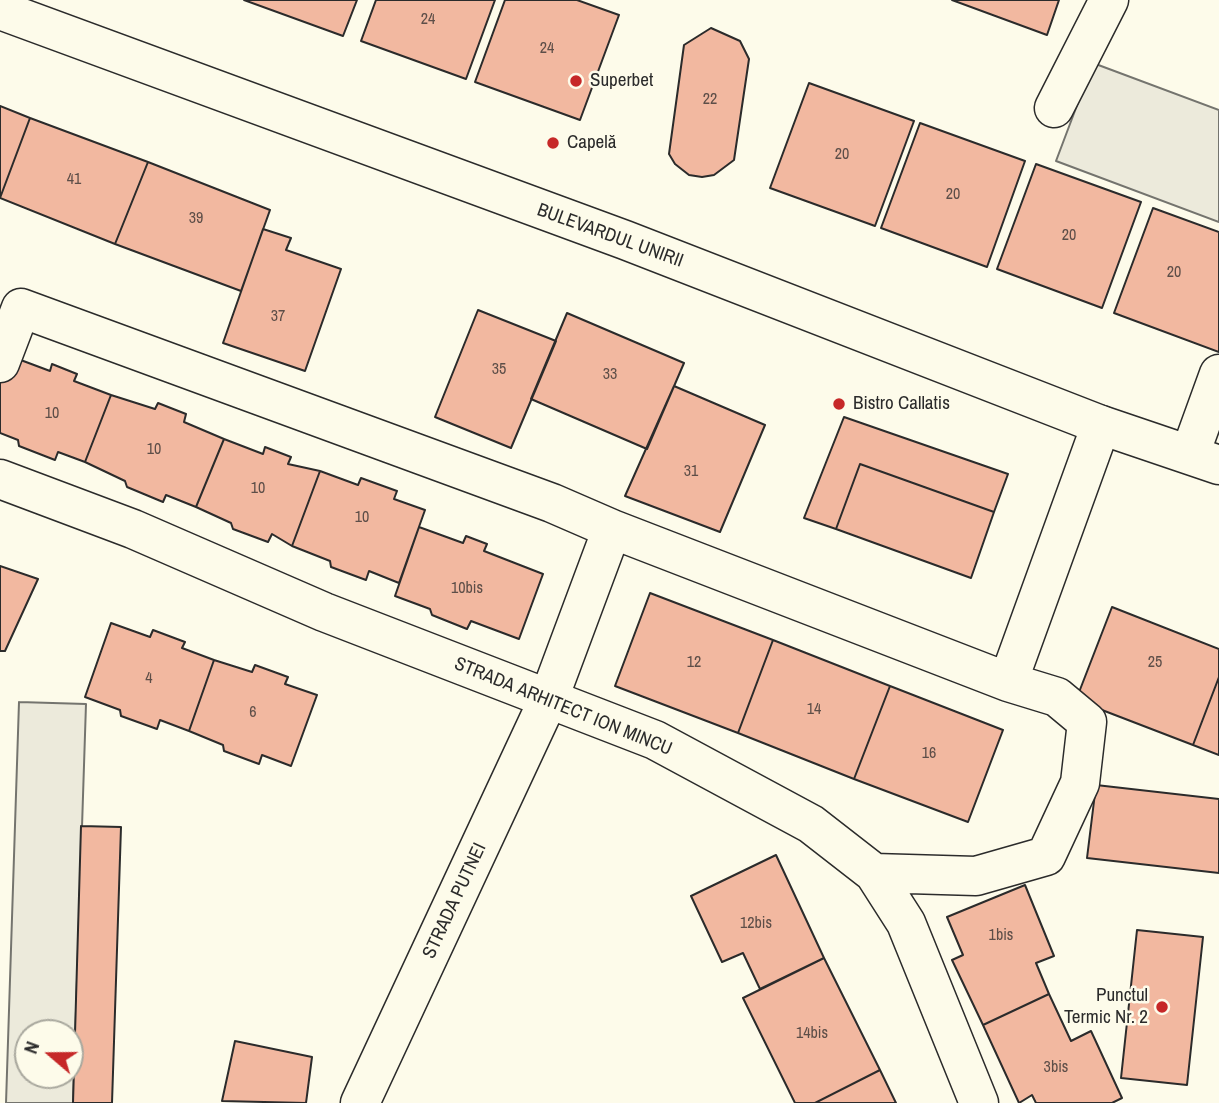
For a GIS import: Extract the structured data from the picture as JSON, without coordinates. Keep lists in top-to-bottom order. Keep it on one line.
{"streets":{"street":["BULEVARDUL UNIRII","STRADA ARHITECT ION MINCU","STRADA PUTNEI"]},"crossings":[["STRADA ARHITECT ION MINCU","STRADA PUTNEI"]],"places":["Superbet","Capelă","Bistro Callatis","Punctul Termic Nr. 2"],"house_numbers":["24","24","22","20","41","20","39","20","20","37","35","33","10","10","31","10","10","10bis","12","25","4","14","6","16","12bis","1bis","14bis","3bis"],"north":"left"}
